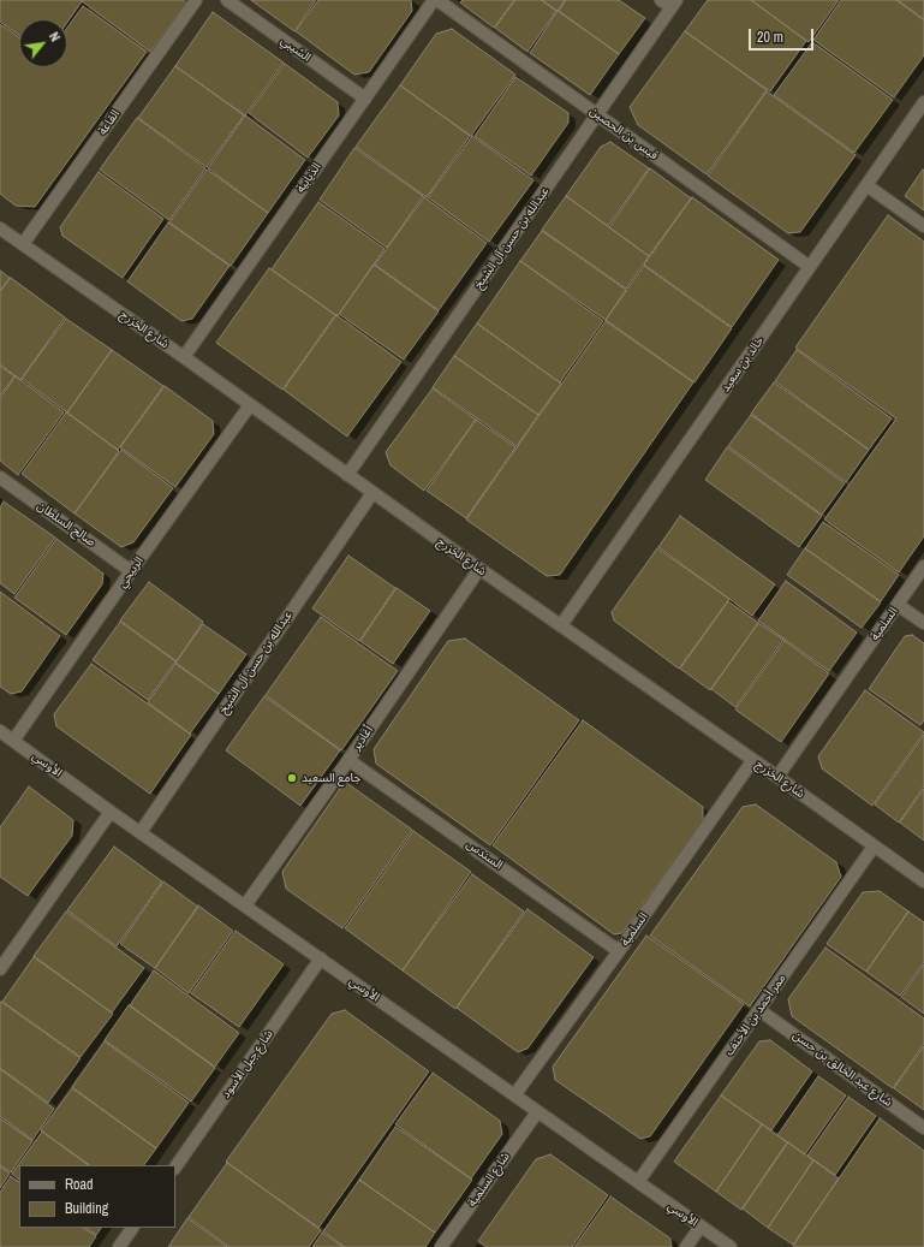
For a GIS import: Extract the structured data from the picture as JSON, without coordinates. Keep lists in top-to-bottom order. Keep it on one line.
{"streets":{"street":["الشيبي","القاعة","قيس بن الحصين","الذيابية","عبدالله بن حسن آل الشيخ","شارع الخزرج","خالد بن سعيد","صالح السلطان","الربيحي","السلمية","أغادير","الأوسي","السندس","ممر أحمد بن الأحنف","شارع جبل الأسود","شارع عبد الخالق بن حسن","شارع السلمية"]},"crossings":[["الشيبي","الذيابية"],["القاعة","شارع الخزرج"],["قيس بن الحصين","الذيابية"],["قيس بن الحصين","عبدالله بن حسن آل الشيخ"],["قيس بن الحصين","خالد بن سعيد"],["الذيابية","شارع الخزرج"],["عبدالله بن حسن آل الشيخ","شارع الخزرج"],["عبدالله بن حسن آل الشيخ","الأوسي"],["شارع الخزرج","خالد بن سعيد"],["شارع الخزرج","الربيحي"],["شارع الخزرج","السلمية"],["شارع الخزرج","أغادير"],["شارع الخزرج","ممر أحمد بن الأحنف"],["صالح السلطان","الربيحي"],["الربيحي","الأوسي"],["السلمية","الأوسي"],["السلمية","السندس"],["أغادير","الأوسي"],["أغادير","السندس"],["الأوسي","ممر أحمد بن الأحنف"],["الأوسي","شارع جبل الأسود"],["الأوسي","شارع السلمية"],["ممر أحمد بن الأحنف","شارع عبد الخالق بن حسن"]],"places":["جامع السعيد"],"legend":["Road","Building"],"scale_bar":"20 m","north":"top right"}
